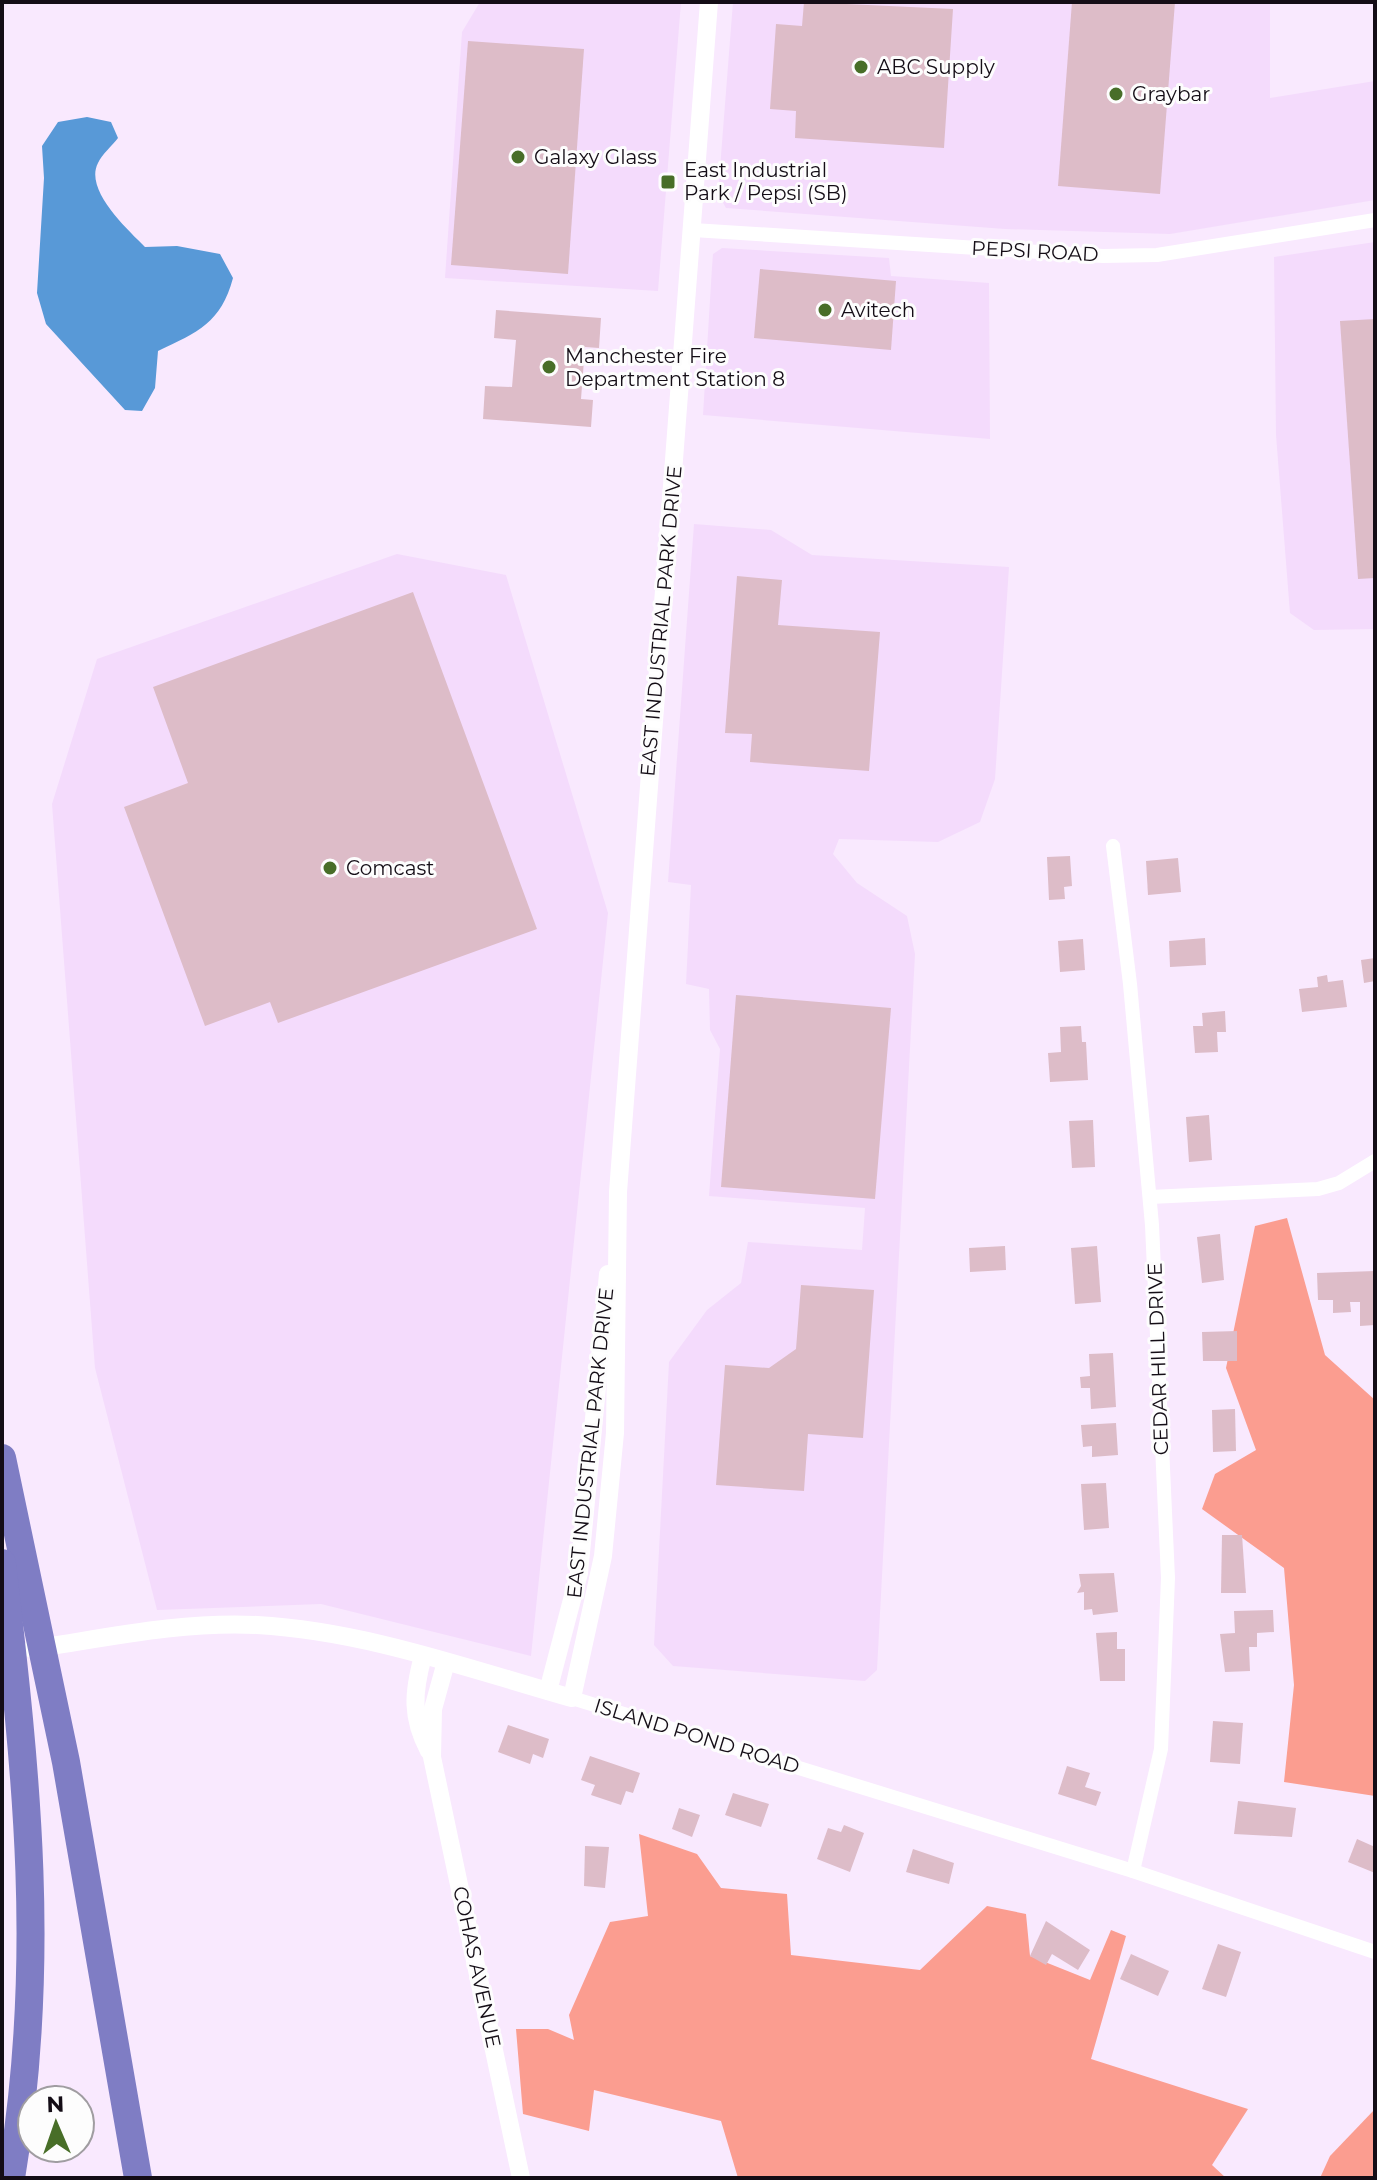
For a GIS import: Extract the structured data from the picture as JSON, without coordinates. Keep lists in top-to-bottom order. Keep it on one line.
{"streets":{"street":["PEPSI ROAD","EAST INDUSTRIAL PARK DRIVE","CEDAR HILL DRIVE","ISLAND POND ROAD","COHAS AVENUE"]},"crossings":[["PEPSI ROAD","EAST INDUSTRIAL PARK DRIVE"],["EAST INDUSTRIAL PARK DRIVE","ISLAND POND ROAD"],["CEDAR HILL DRIVE","ISLAND POND ROAD"],["ISLAND POND ROAD","COHAS AVENUE"]],"places":{"other":["ABC Supply","Graybar","Galaxy Glass","Avitech","Manchester Fire Department Station 8","Comcast"],"transit":["East Industrial Park / Pepsi (SB)"]},"north":"top"}
